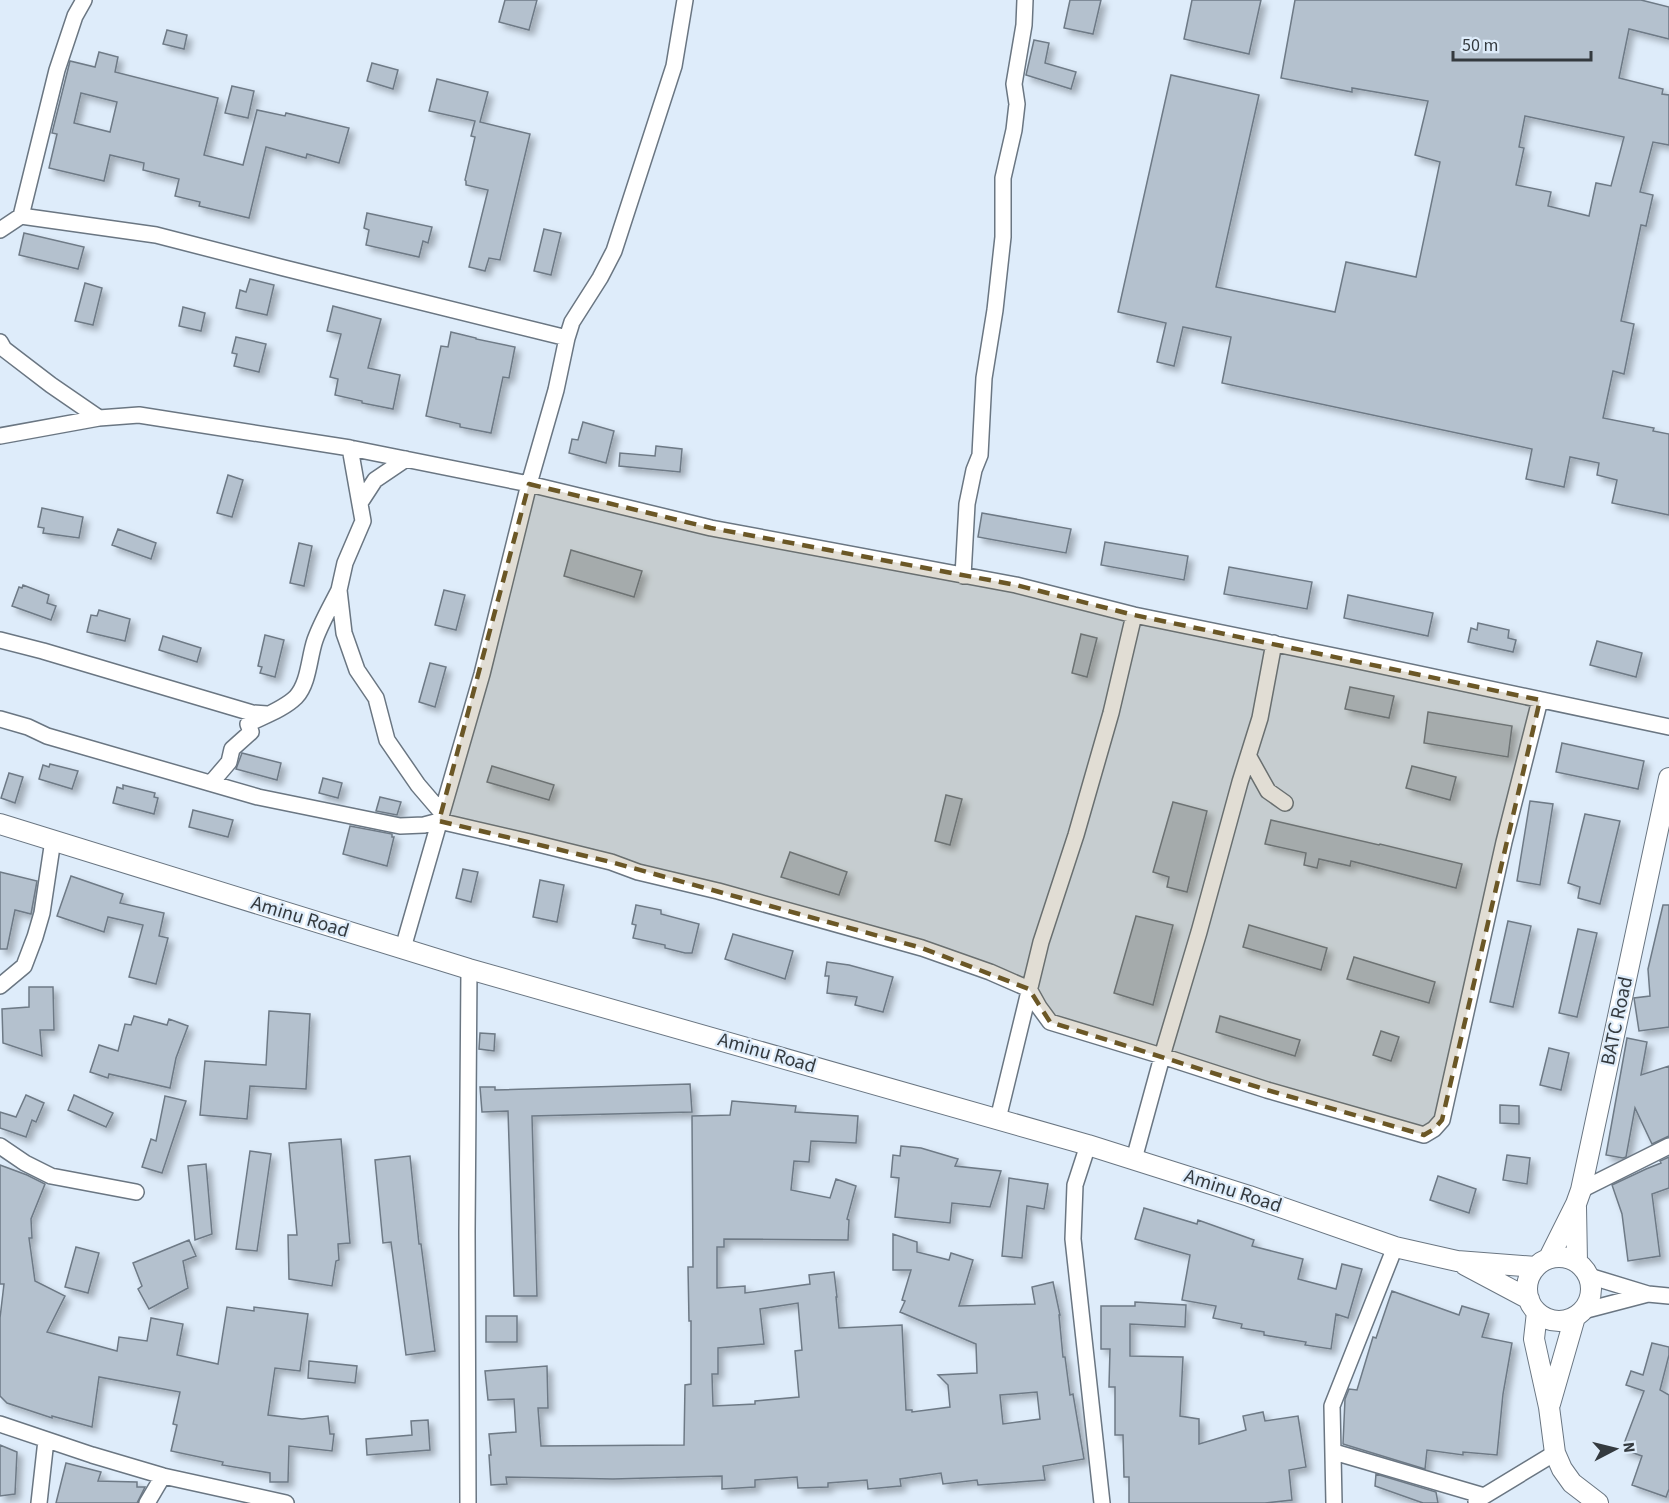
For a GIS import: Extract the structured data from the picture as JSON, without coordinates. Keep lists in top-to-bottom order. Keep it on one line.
{"streets":{"street":["Aminu Road","BATC Road"]},"crossings":[["Aminu Road","BATC Road"]],"scale_bar":"50 m","north":"right"}
